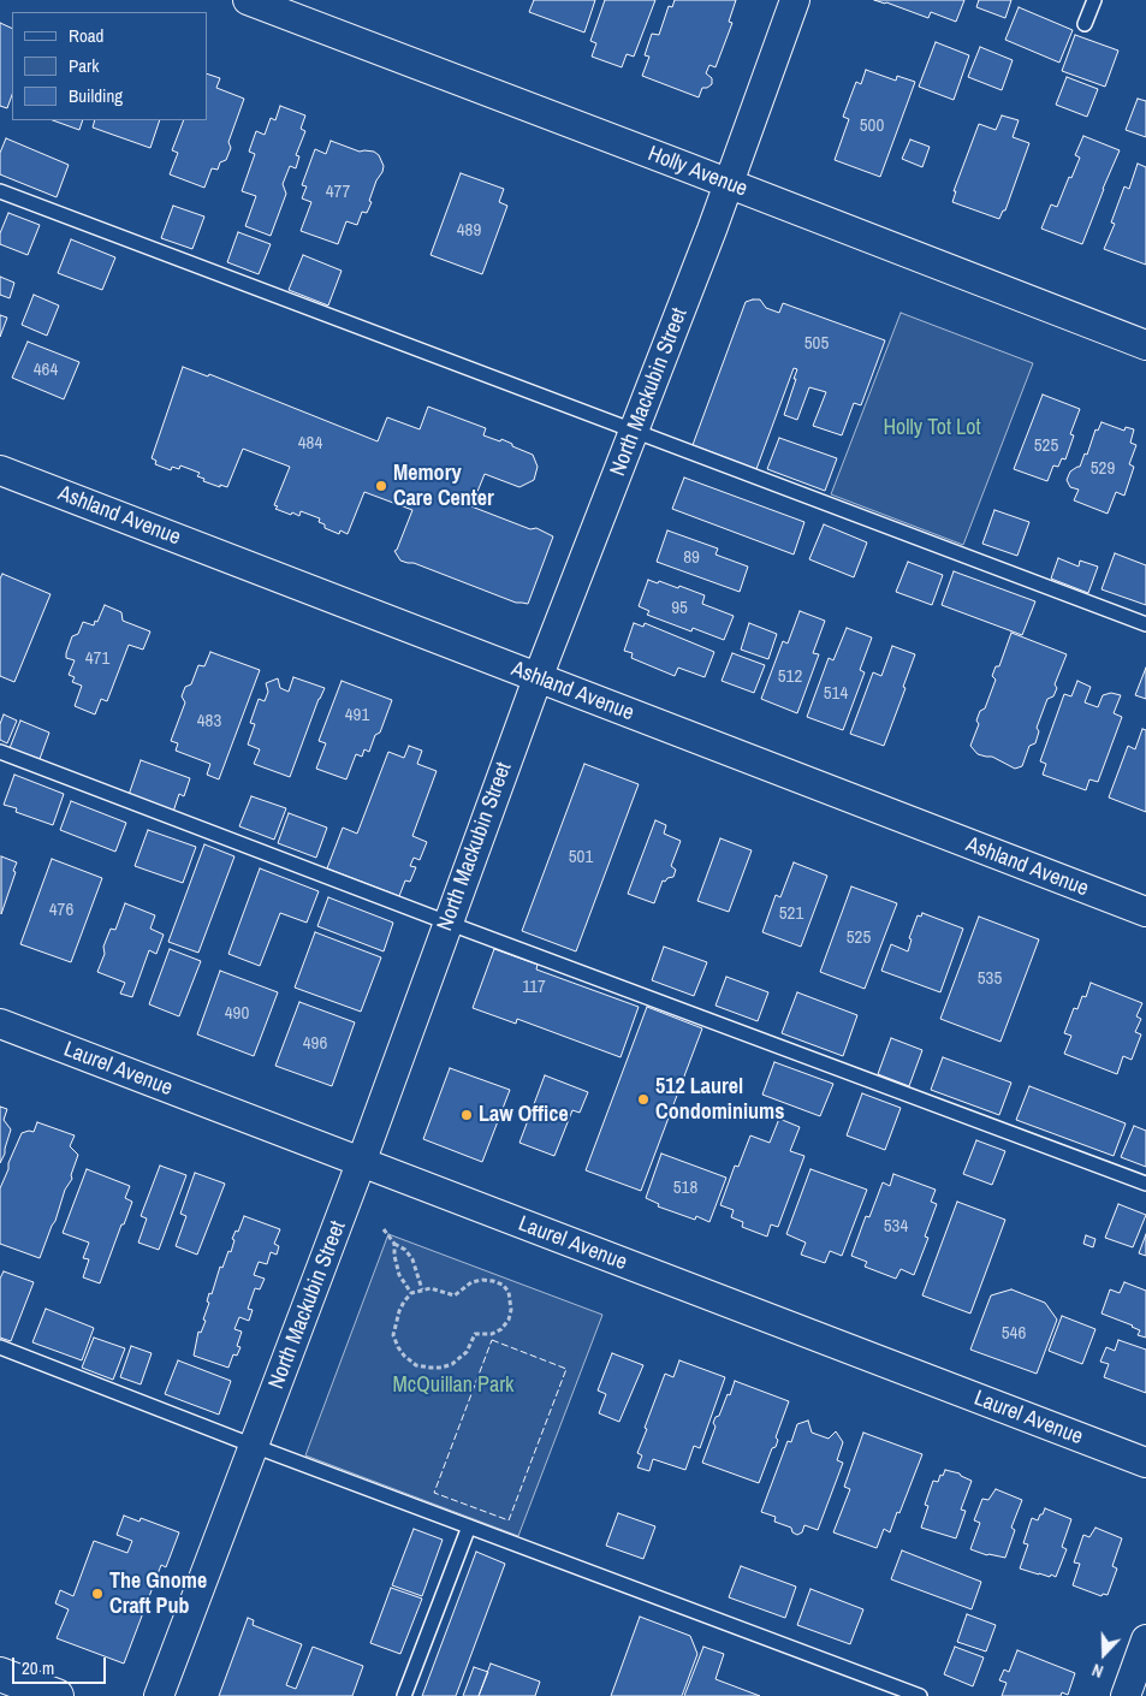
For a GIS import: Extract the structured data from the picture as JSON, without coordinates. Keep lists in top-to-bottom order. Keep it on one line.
{"streets":{"street":["Holly Avenue","North Mackubin Street","Ashland Avenue","Laurel Avenue"]},"crossings":[["Holly Avenue","North Mackubin Street"],["North Mackubin Street","Ashland Avenue"],["North Mackubin Street","Laurel Avenue"]],"parks":["Holly Tot Lot","McQuillan Park"],"places":["Memory Care Center","512 Laurel Condominiums","Law Office","The Gnome Craft Pub"],"house_numbers":["500","477","489","505","464","484","525","529","89","95","471","512","514","491","483","501","476","521","525","535","117","490","496","518","534","546"],"legend":["Road","Park","Building"],"scale_bar":"20 m","north":"bottom"}
